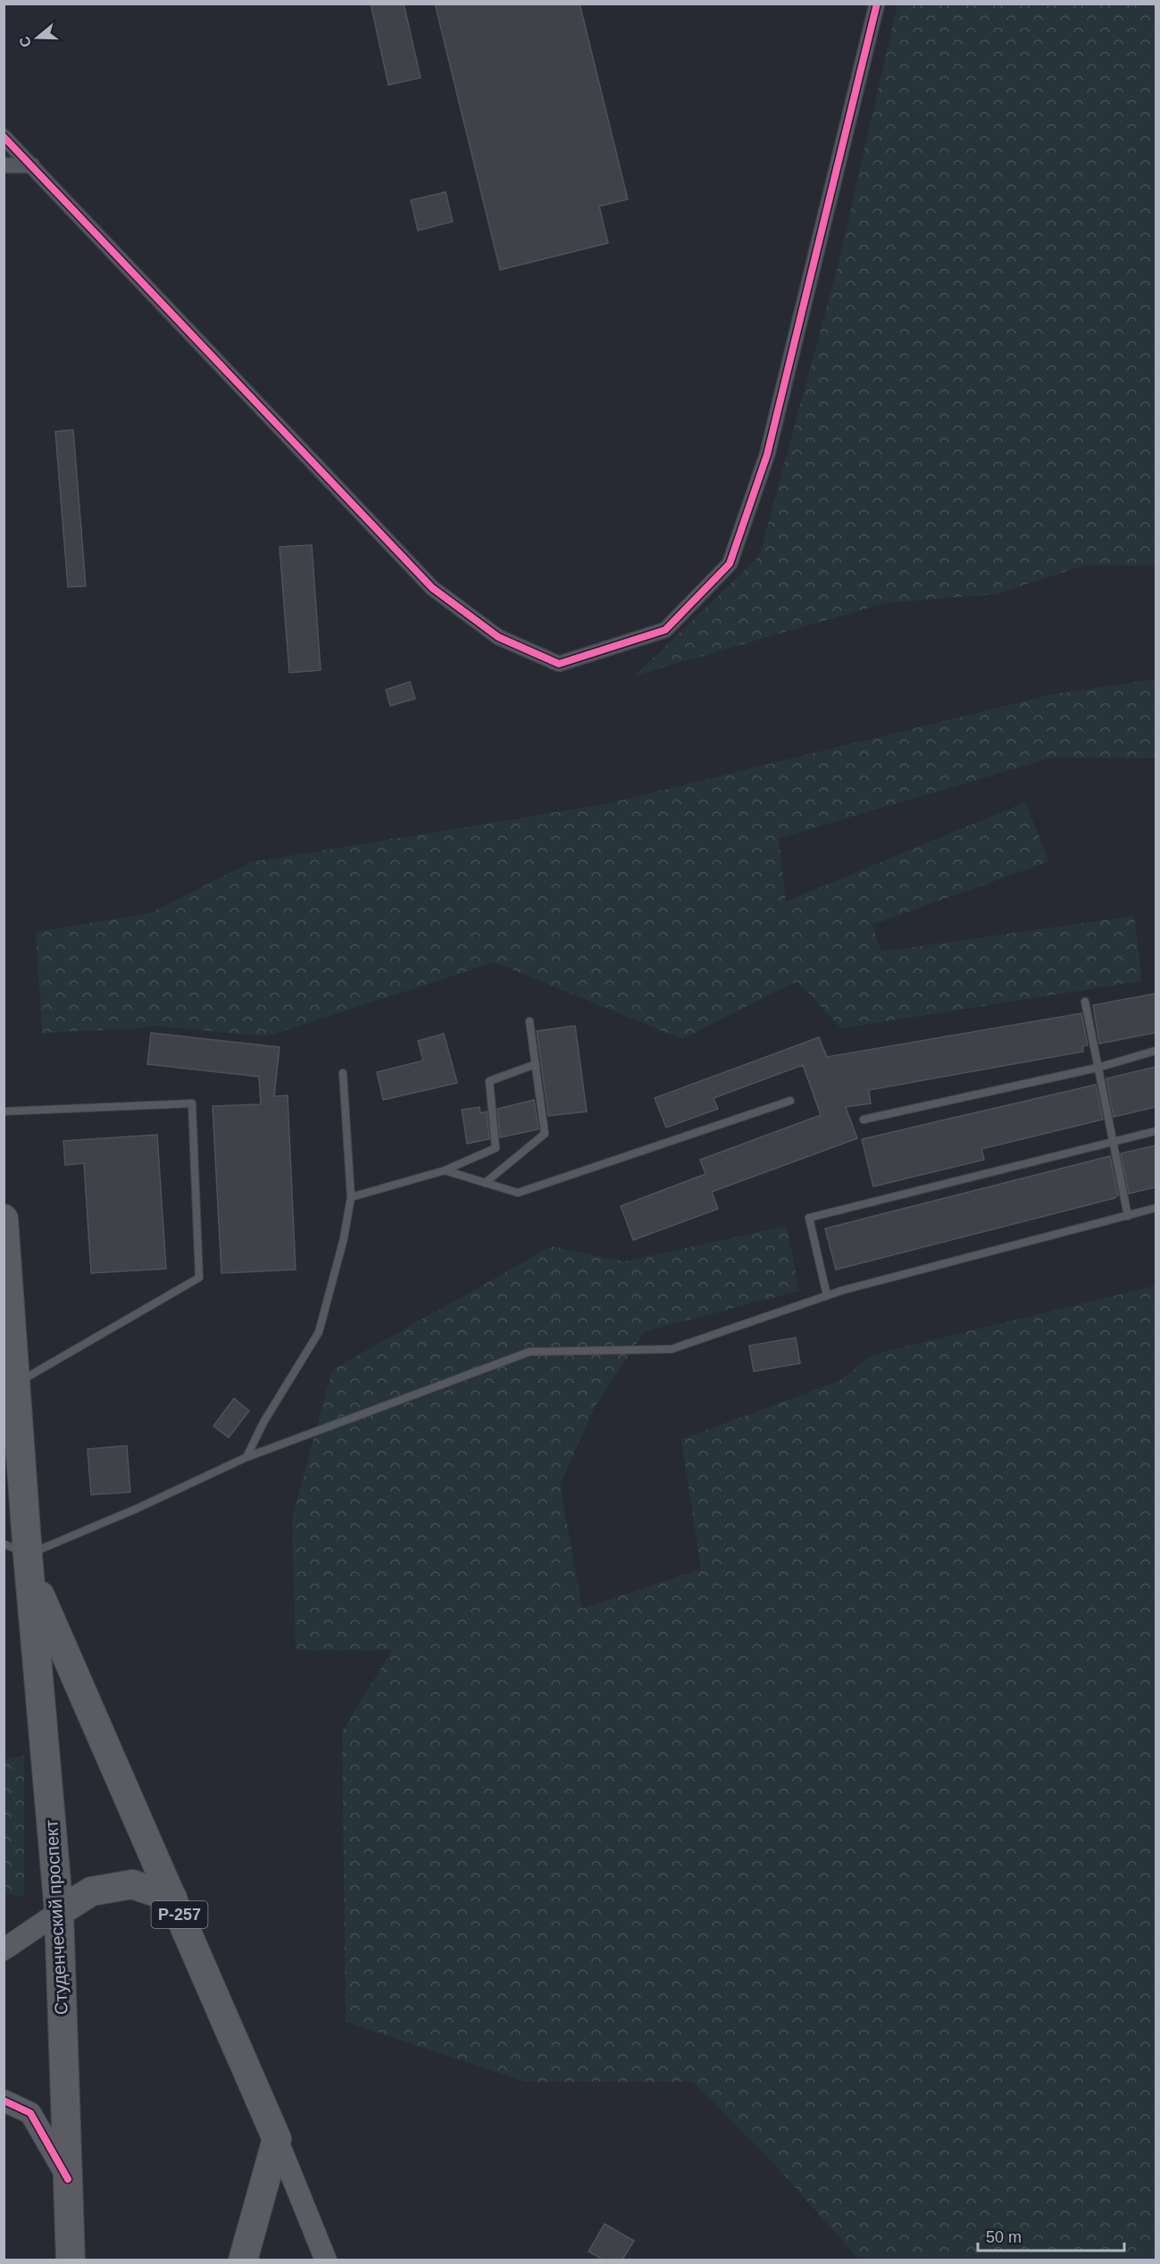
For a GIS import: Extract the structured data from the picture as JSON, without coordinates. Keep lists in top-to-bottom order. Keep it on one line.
{"streets":{"highway":["Р-257","Студенческий проспект"]},"crossings":[["Р-257","Студенческий проспект"]],"scale_bar":"50 m","north":"left"}
